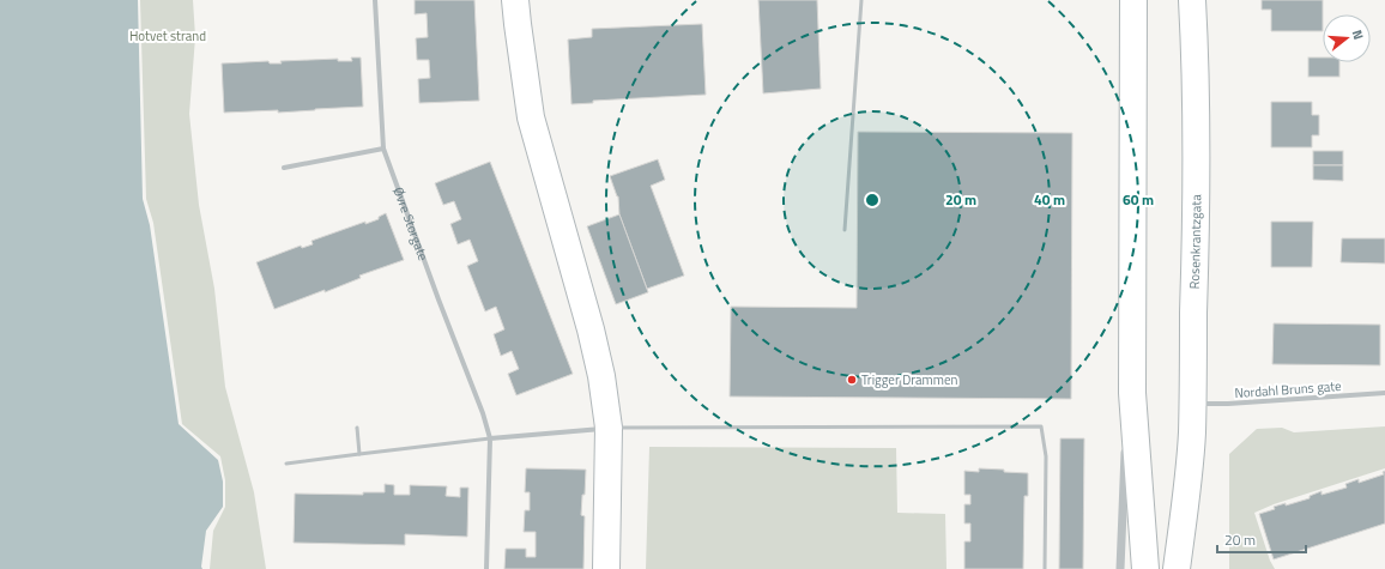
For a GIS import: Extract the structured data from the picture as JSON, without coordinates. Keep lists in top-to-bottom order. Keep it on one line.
{"streets":{"main road":["Rosenkrantzgata"],"street":["Øvre Storgate","Nordahl Bruns gate"]},"crossings":[["Rosenkrantzgata","Nordahl Bruns gate"]],"parks":["Hotvet strand"],"places":["Trigger Drammen"],"scale_bar":"20 m","north":"right","rings":["20 m","40 m","60 m"]}
